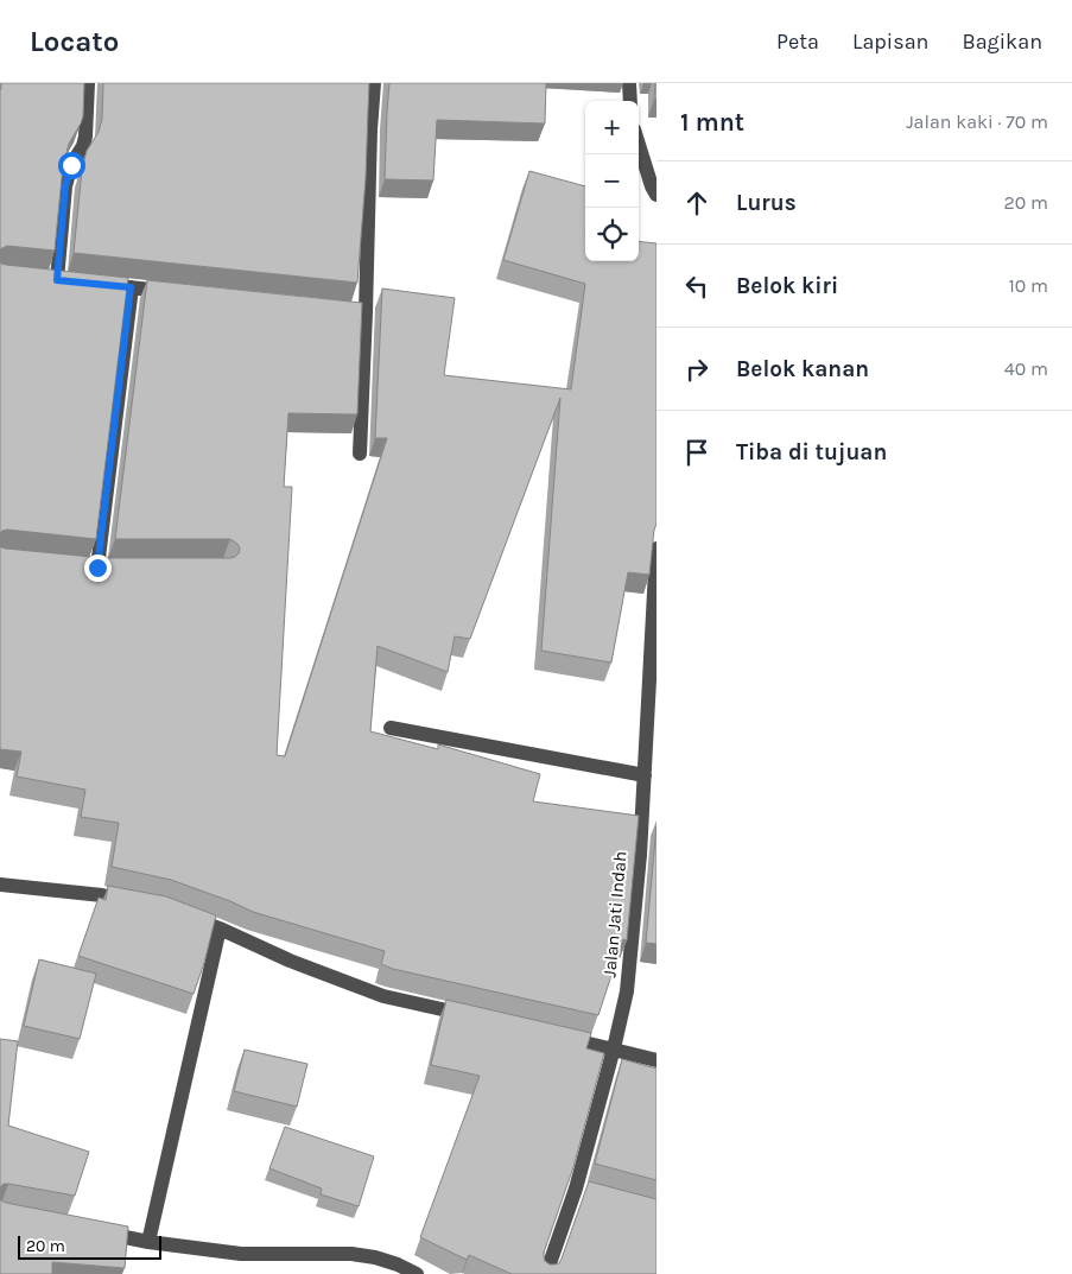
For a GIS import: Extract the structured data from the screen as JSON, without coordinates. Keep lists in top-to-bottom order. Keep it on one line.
{"streets":{"street":["Jalan Jati Indah"]},"scale_bar":"20 m","page":{"header":"Locato","nav":["Peta","Lapisan","Bagikan"],"heading":["1 mnt","Jalan kaki · 70 m"],"map_buttons":["+","−"],"list":[["Lurus","20 m"],["Belok kiri","10 m"],["Belok kanan","40 m"],"Tiba di tujuan"],"scale":"20 m"}}
